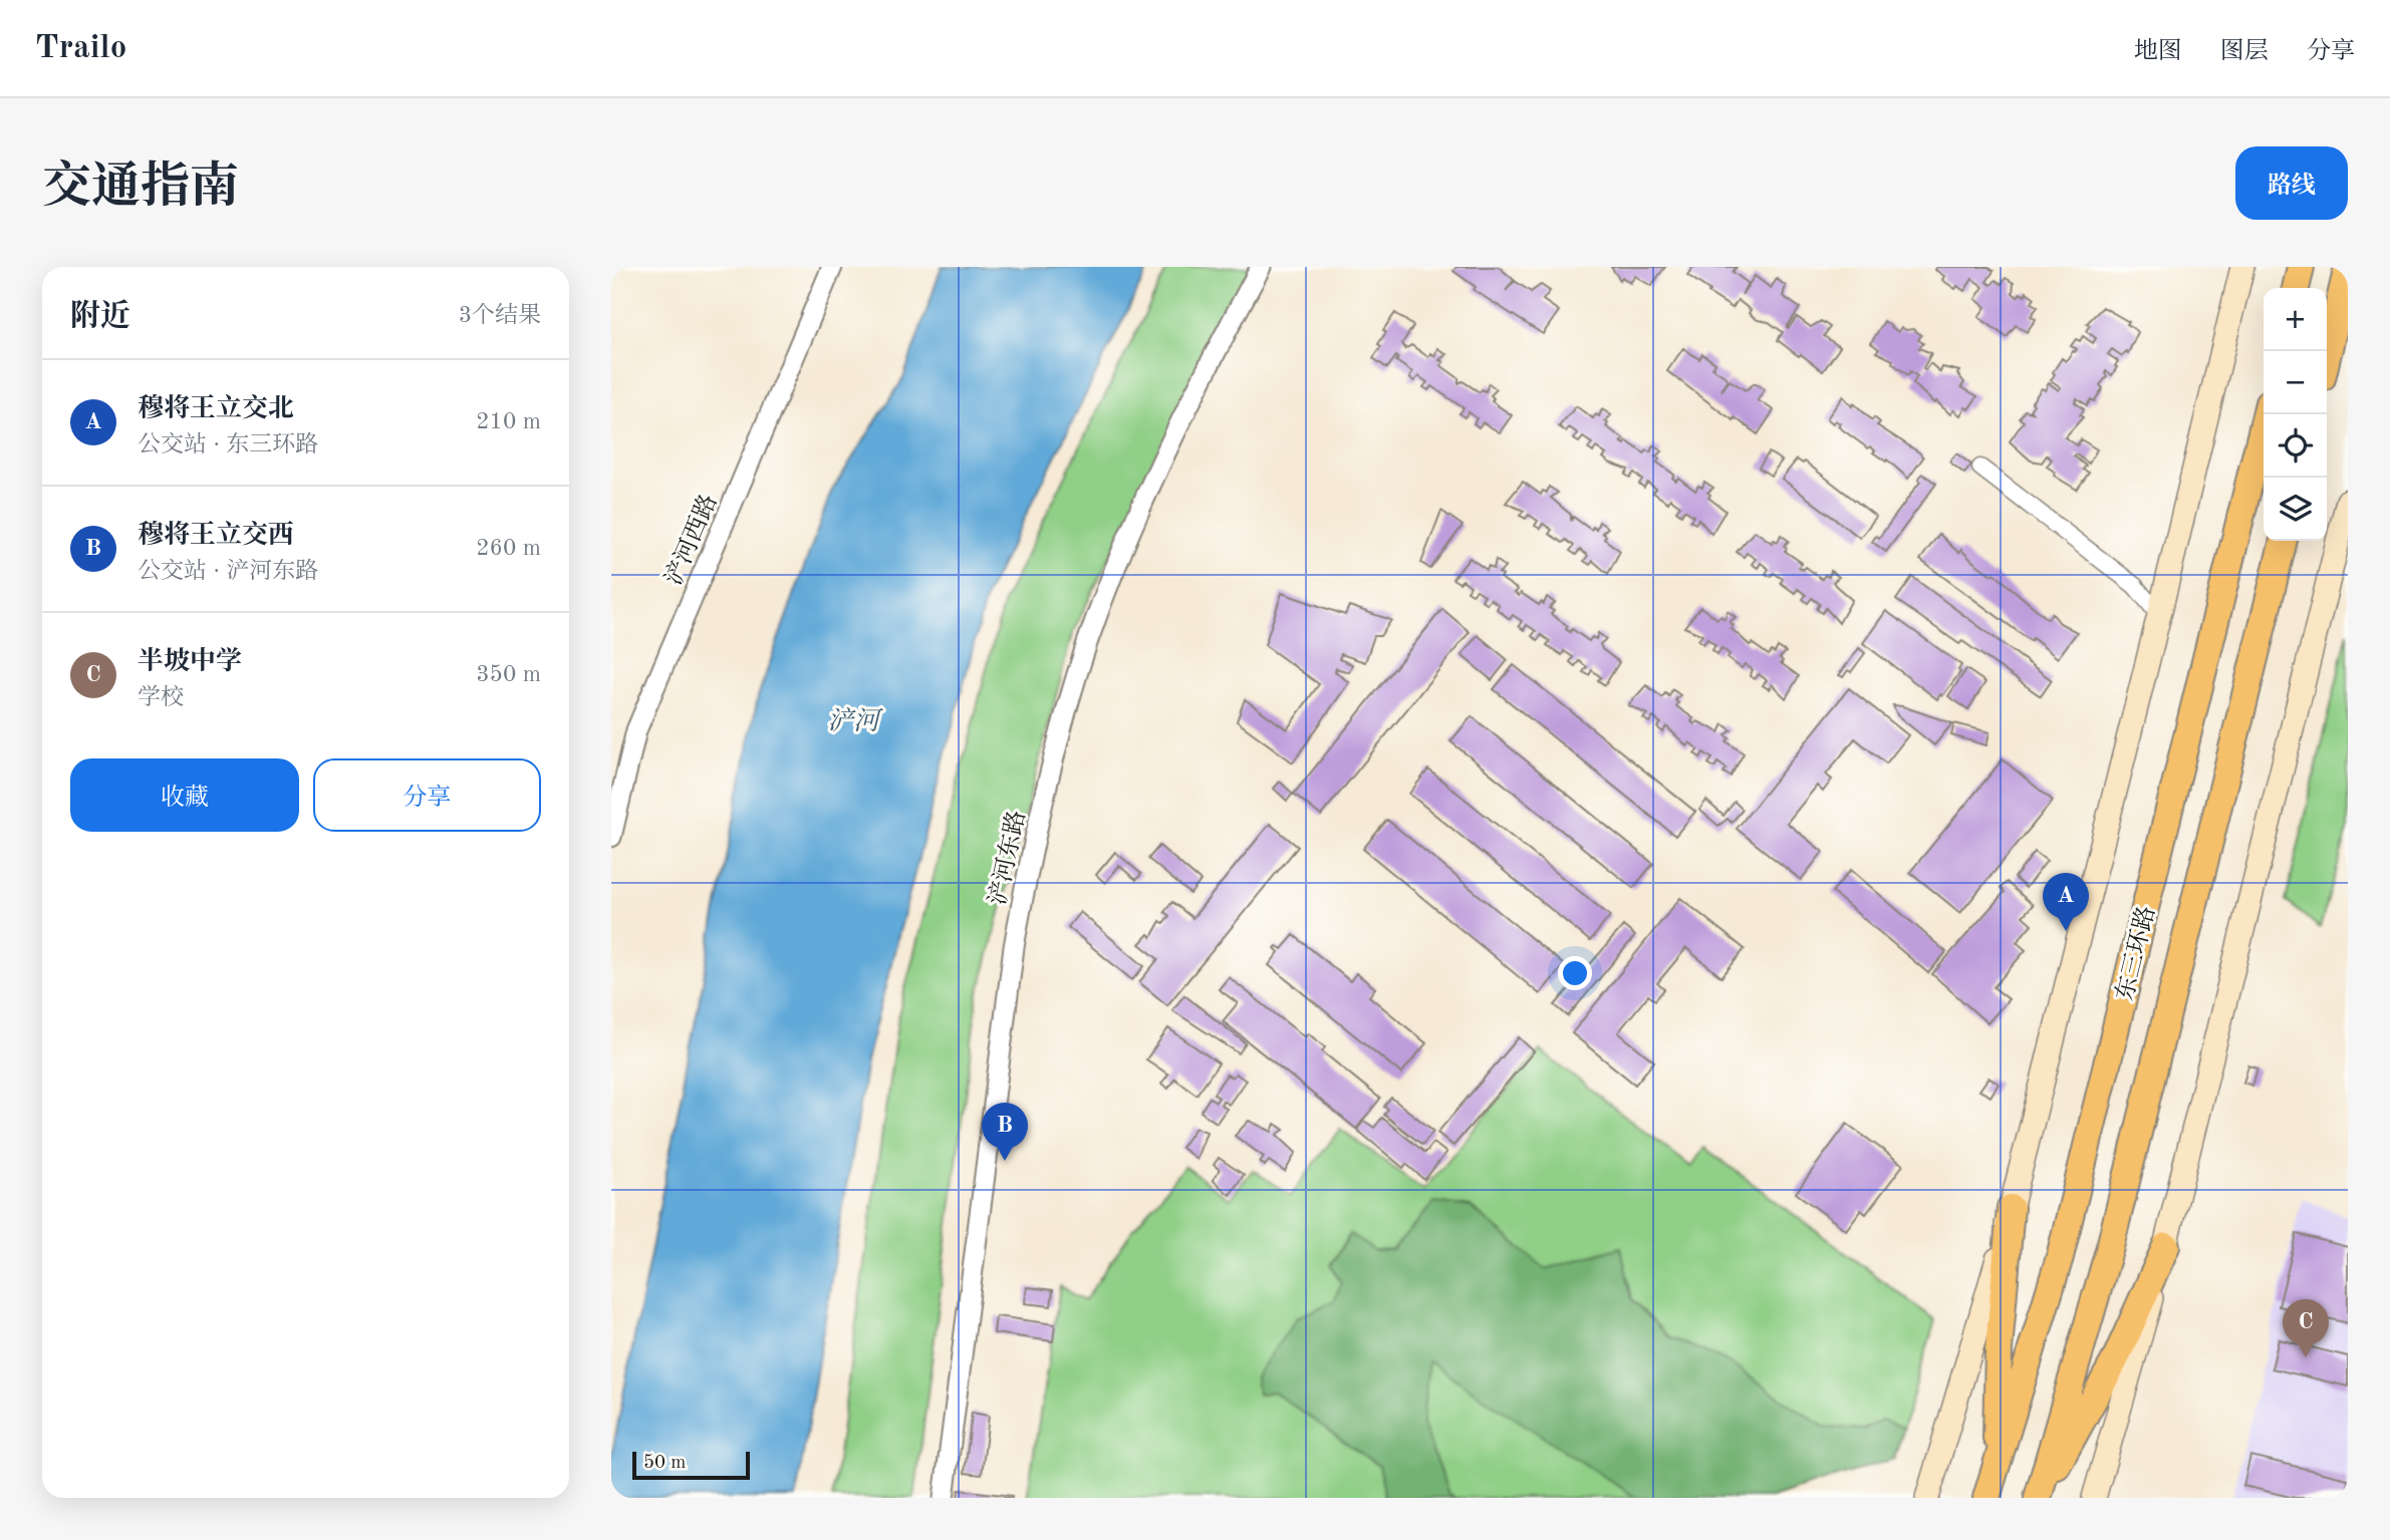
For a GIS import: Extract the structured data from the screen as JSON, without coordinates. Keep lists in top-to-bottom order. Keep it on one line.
{"streets":{"highway":["东三环路"],"street":["浐河西路","浐河东路"]},"water":["浐河"],"scale_bar":"50 m","page":{"header":"Trailo","nav":["地图","图层","分享"],"title":"交通指南","buttons":["路线",["收藏","分享"]],"heading":["附近","3个结果"],"map_buttons":["+","−"],"list":[{"mark":"A","name":"穆将王立交北","note":"公交站 · 东三环路","value":"210 m"},{"mark":"B","name":"穆将王立交西","note":"公交站 · 浐河东路","value":"260 m"},{"mark":"C","name":"半坡中学","note":"学校","value":"350 m"}],"pins":["A","B","C"],"scale":"50 m"}}
